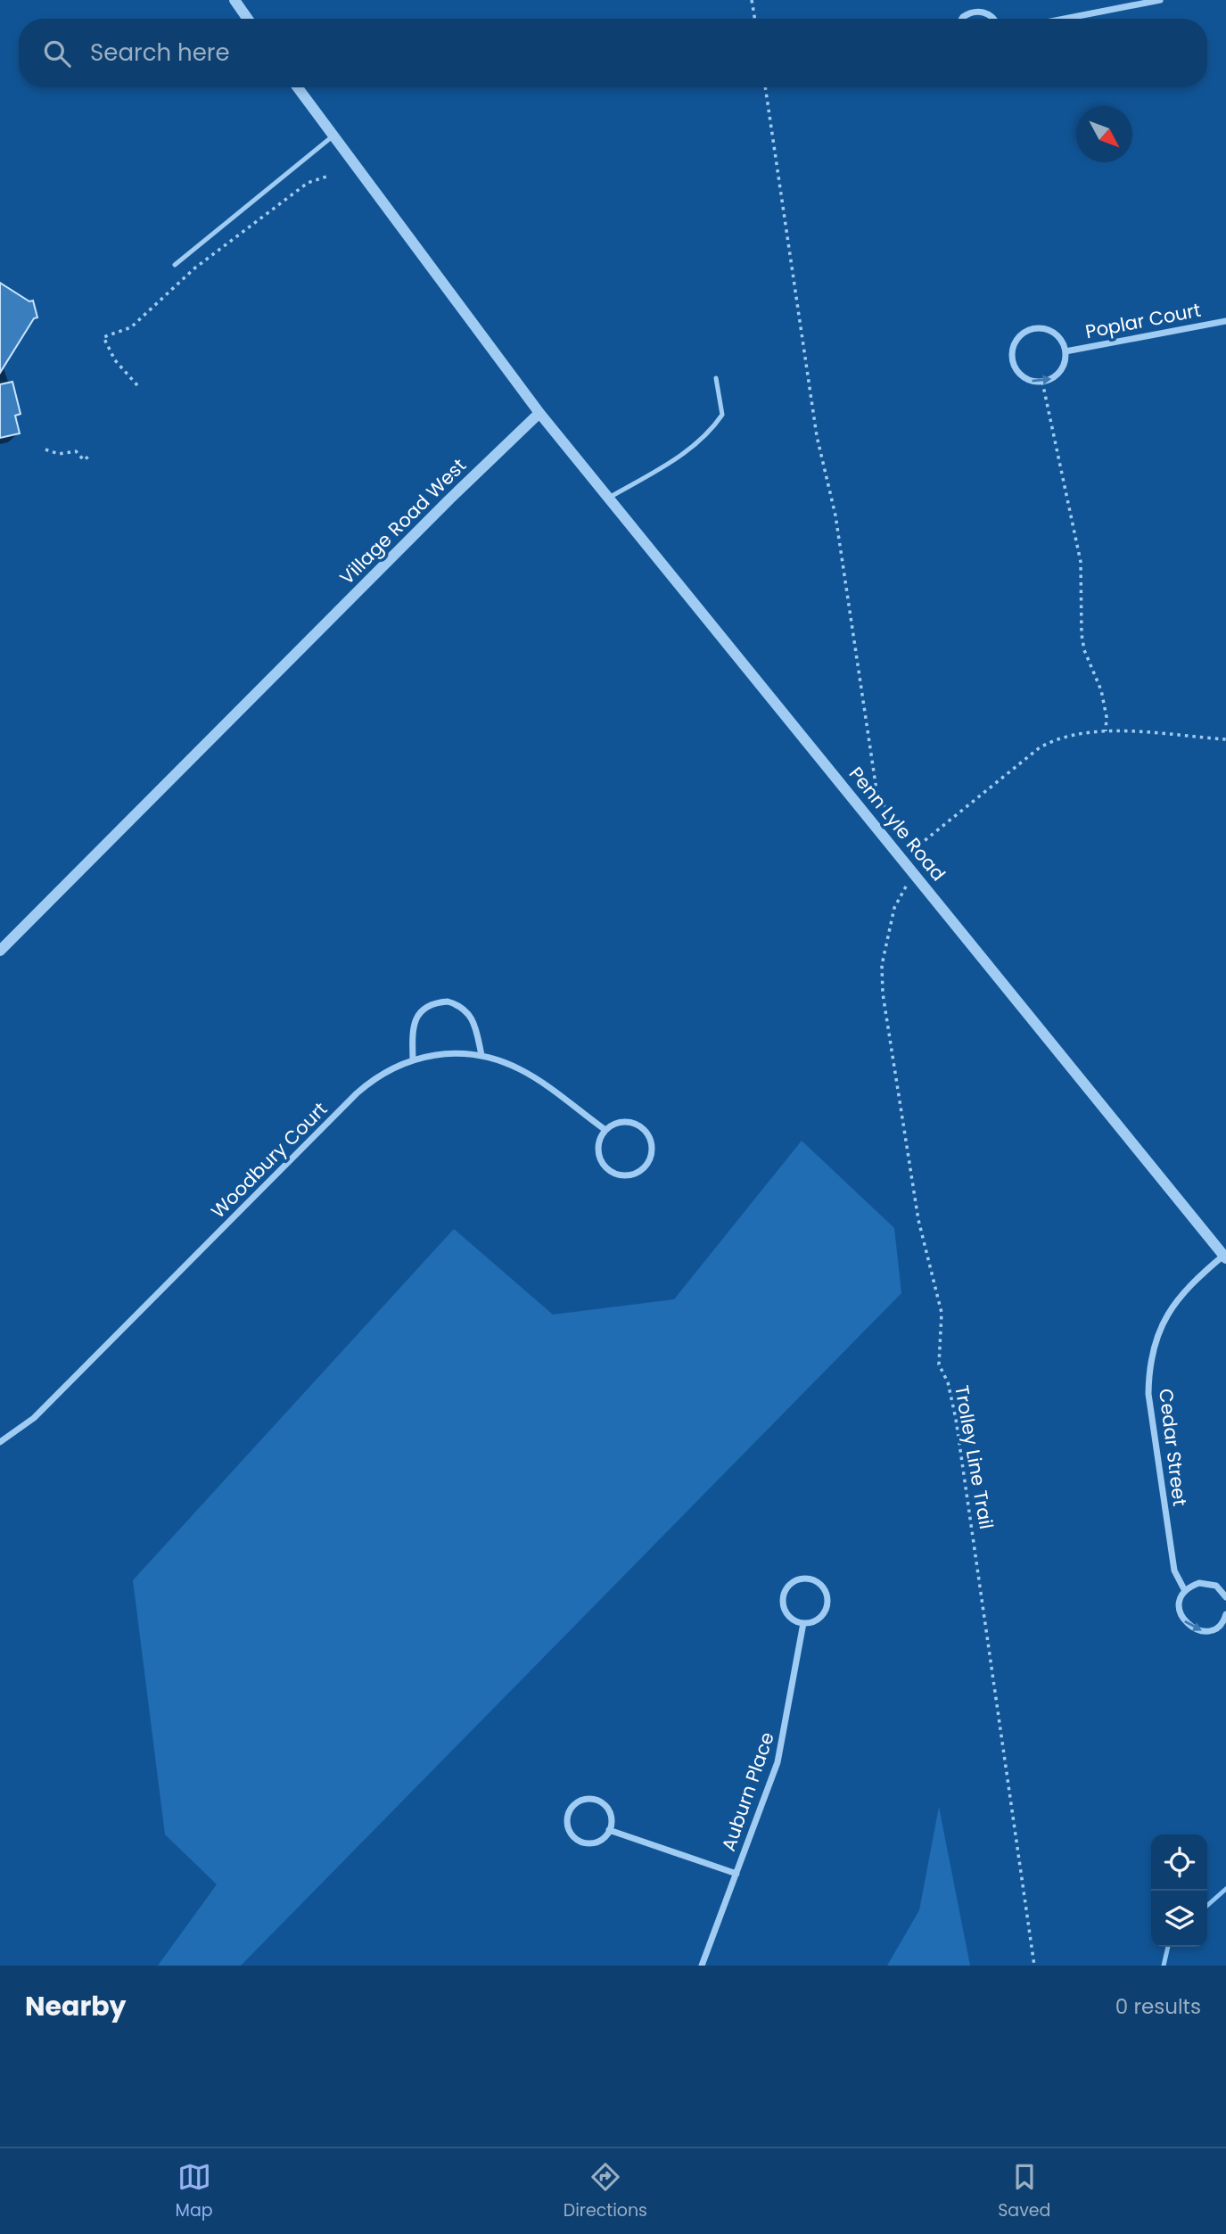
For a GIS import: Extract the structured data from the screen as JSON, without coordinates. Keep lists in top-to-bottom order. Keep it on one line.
{"streets":{"street":["Poplar Court","Village Road West","Penn Lyle Road","Woodbury Court","Cedar Street","Auburn Place"],"path":["Trolley Line Trail"]},"crossings":[["Village Road West","Penn Lyle Road"],["Penn Lyle Road","Cedar Street"]],"north":"bottom right","page":{"search":"Search here","heading":["Nearby","0 results"],"nav":["Map","Directions","Saved"]}}
